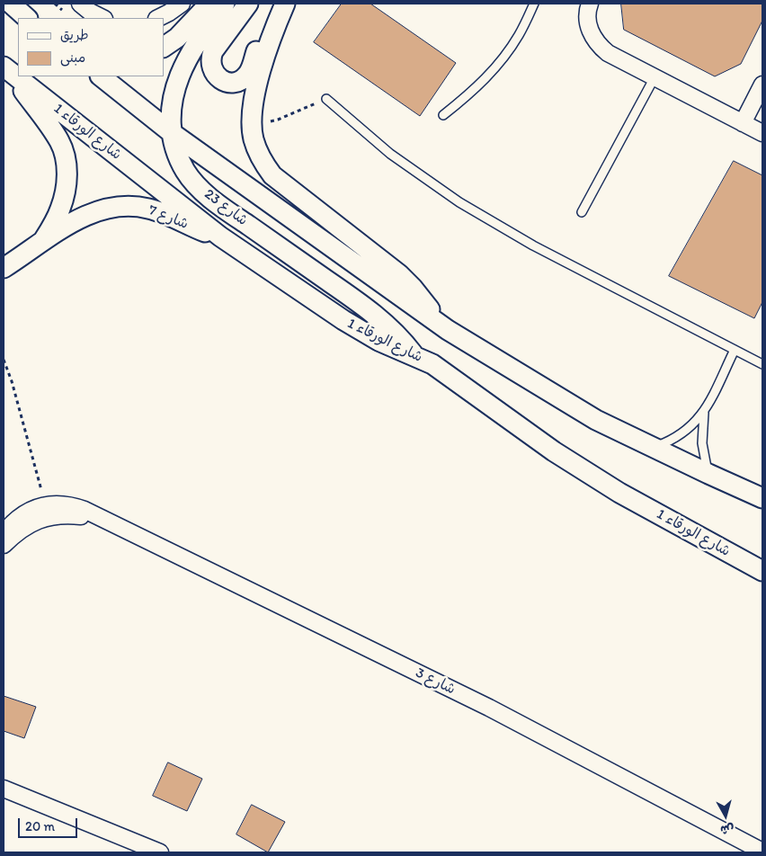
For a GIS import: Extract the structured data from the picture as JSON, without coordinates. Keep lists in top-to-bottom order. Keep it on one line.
{"streets":{"street":["شارع الورقاء 1","شارع 23","شارع 7","شارع 3"]},"crossings":[["شارع الورقاء 1","شارع 23"],["شارع الورقاء 1","شارع 7"]],"legend":["طريق","مبنى"],"scale_bar":"20 m","north":"bottom"}
